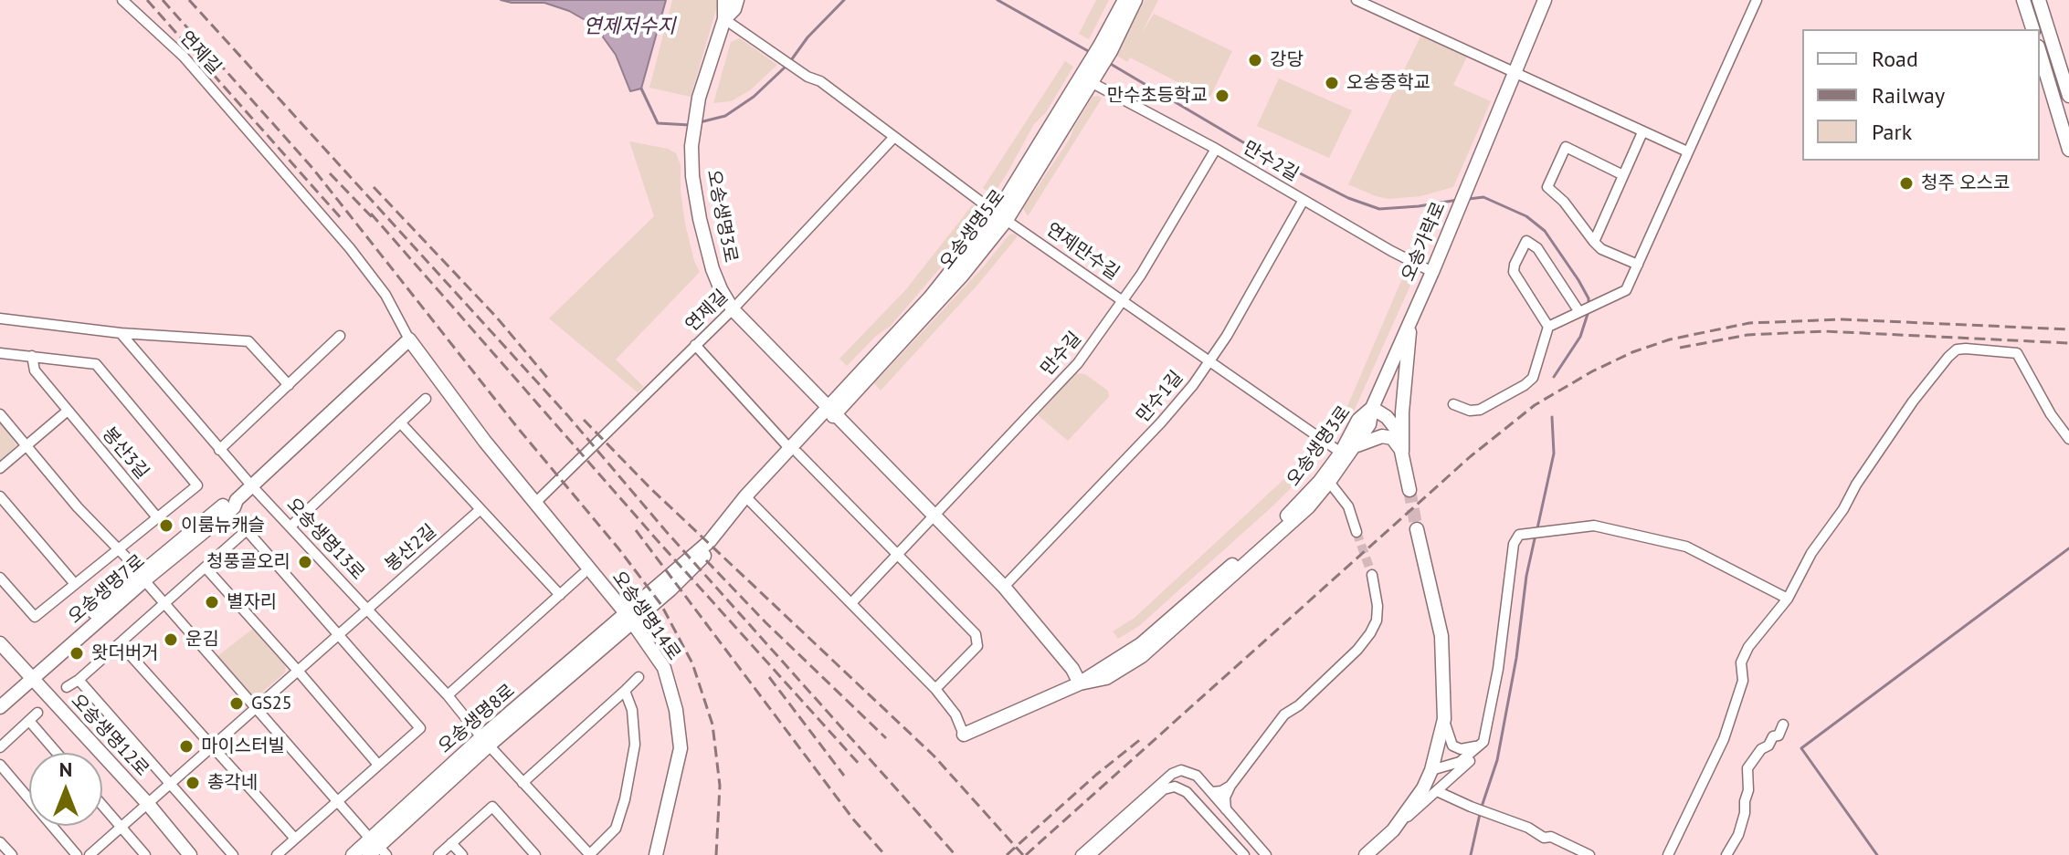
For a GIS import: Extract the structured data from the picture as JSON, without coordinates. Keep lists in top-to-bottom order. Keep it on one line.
{"streets":{"street":["연제길","만수2길","오송생명3로","오송생명5로","오송가락로","연제만수길","만수길","만수1길","봉산3길","오송생명13로","봉산2길","오송생명7로","오송생명14로","오송생명8로","오송생명12로"]},"crossings":[["연제길","오송생명3로"],["연제길","연제만수길"],["연제길","오송생명7로"],["연제길","오송생명14로"],["만수2길","오송생명5로"],["만수2길","오송가락로"],["만수2길","만수길"],["만수2길","만수1길"],["오송생명3로","오송생명5로"],["오송생명3로","오송가락로"],["오송생명3로","연제만수길"],["오송생명3로","만수길"],["오송생명3로","만수1길"],["오송생명5로","연제만수길"],["오송생명5로","오송생명8로"],["연제만수길","만수길"],["연제만수길","만수1길"],["오송생명13로","봉산2길"],["오송생명13로","오송생명7로"],["오송생명13로","오송생명8로"],["봉산2길","오송생명12로"],["오송생명7로","오송생명14로"],["오송생명7로","오송생명12로"],["오송생명14로","오송생명8로"]],"water":["연제저수지"],"places":["강당","오송중학교","만수초등학교","청주 오스코","이룸뉴캐슬","청풍골오리","별자리","운김","왓더버거","GS25","마이스터빌","총각네"],"legend":["Road","Railway","Park"],"north":"top"}
